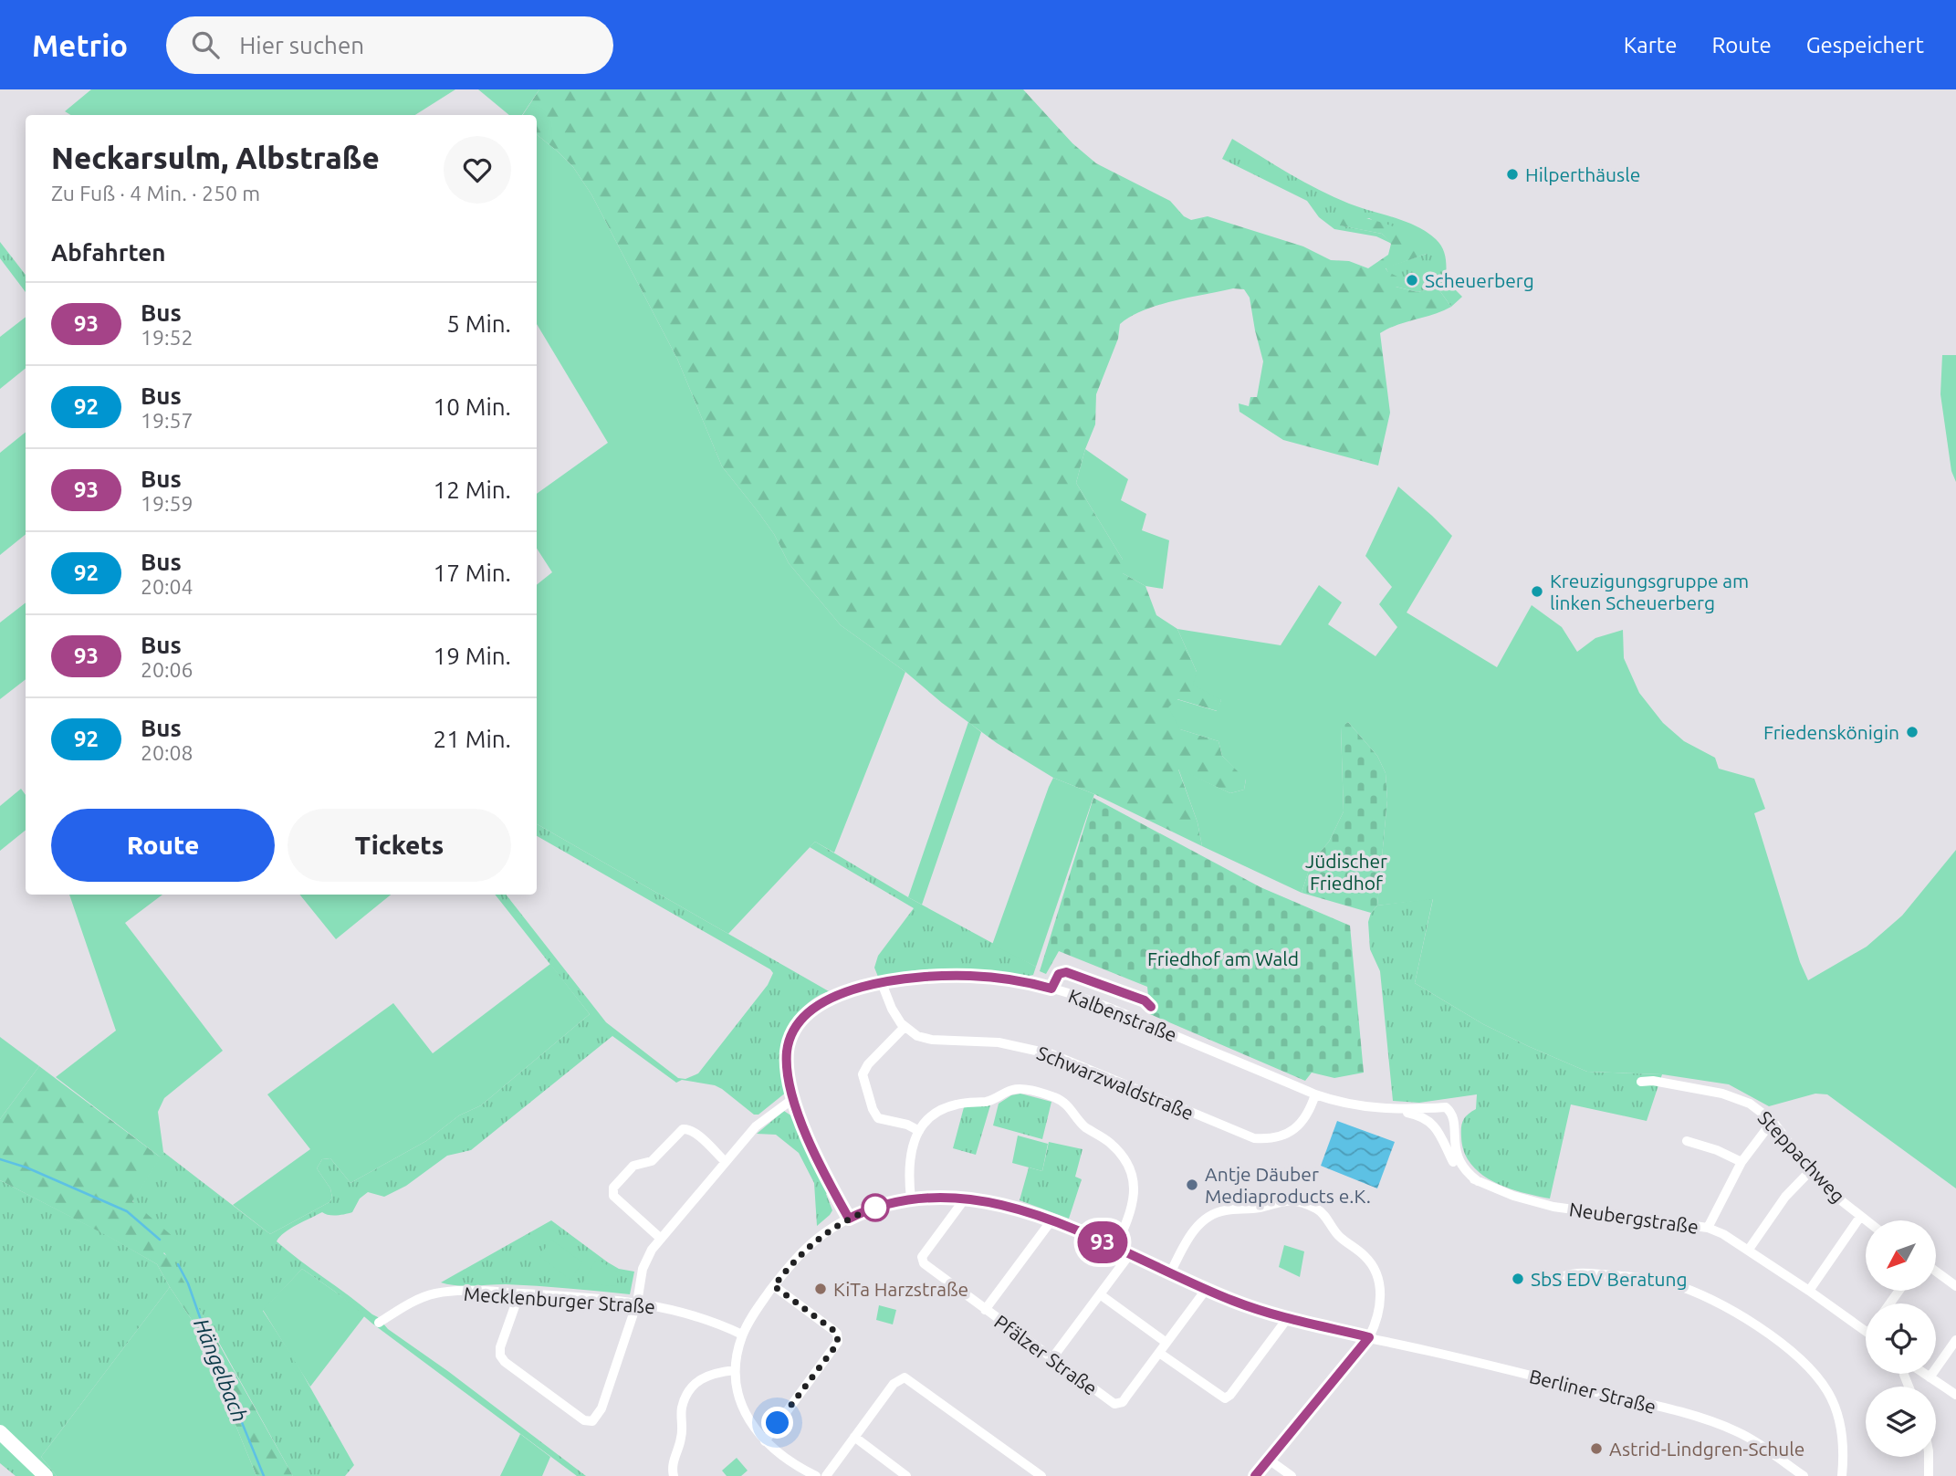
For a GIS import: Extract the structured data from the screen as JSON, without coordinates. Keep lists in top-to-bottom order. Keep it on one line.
{"streets":{"street":["Kalbenstraße","Schwarzwaldstraße","Steppachweg","Neubergstraße","Mecklenburger Straße","Pfälzer Straße","Berliner Straße"]},"crossings":[["Kalbenstraße","Schwarzwaldstraße"],["Kalbenstraße","Neubergstraße"],["Mecklenburger Straße","Berliner Straße"],["Pfälzer Straße","Berliner Straße"]],"water":["Hängelbach"],"parks":["Jüdischer Friedhof","Friedhof am Wald"],"places":["Hilperthäusle","Scheuerberg","Kreuzigungsgruppe am linken Scheuerberg","Friedenskönigin","Antje Däuber Mediaproducts e.K.","SbS EDV Beratung","KiTa Harzstraße","Astrid-Lindgren-Schule"],"lines":["bus line 93"],"north":"bottom left","page":{"header":"Metrio","search":"Hier suchen","nav":["Karte","Route","Gespeichert"],"on_map":"93","heading":[["Neckarsulm, Albstraße","Zu Fuß · 4 Min. · 250 m"],"Abfahrten"],"list":[{"mark":"93","name":"Bus","note":"19:52","value":"5 Min."},{"mark":"92","name":"Bus","note":"19:57","value":"10 Min."},{"mark":"93","name":"Bus","note":"19:59","value":"12 Min."},{"mark":"92","name":"Bus","note":"20:04","value":"17 Min."},{"mark":"93","name":"Bus","note":"20:06","value":"19 Min."},{"mark":"92","name":"Bus","note":"20:08","value":"21 Min."}],"buttons":["Route","Tickets"]}}
